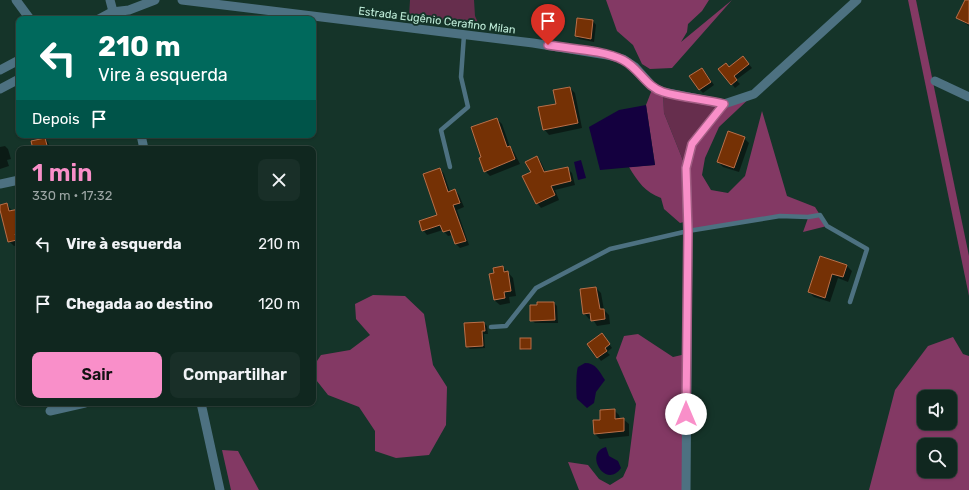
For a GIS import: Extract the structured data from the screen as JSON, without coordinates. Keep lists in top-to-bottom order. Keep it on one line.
{"streets":{"street":["Estrada Eugênio Cerafino Milan"]},"page":{"turn":["210 m","Vire à esquerda"],"then":"Depois","heading":["1 min","330 m · 17:32"],"list":[{"name":"Vire à esquerda","value":"210 m"},{"name":"Chegada ao destino","value":"120 m"}],"buttons":["Sair","Compartilhar"]}}
